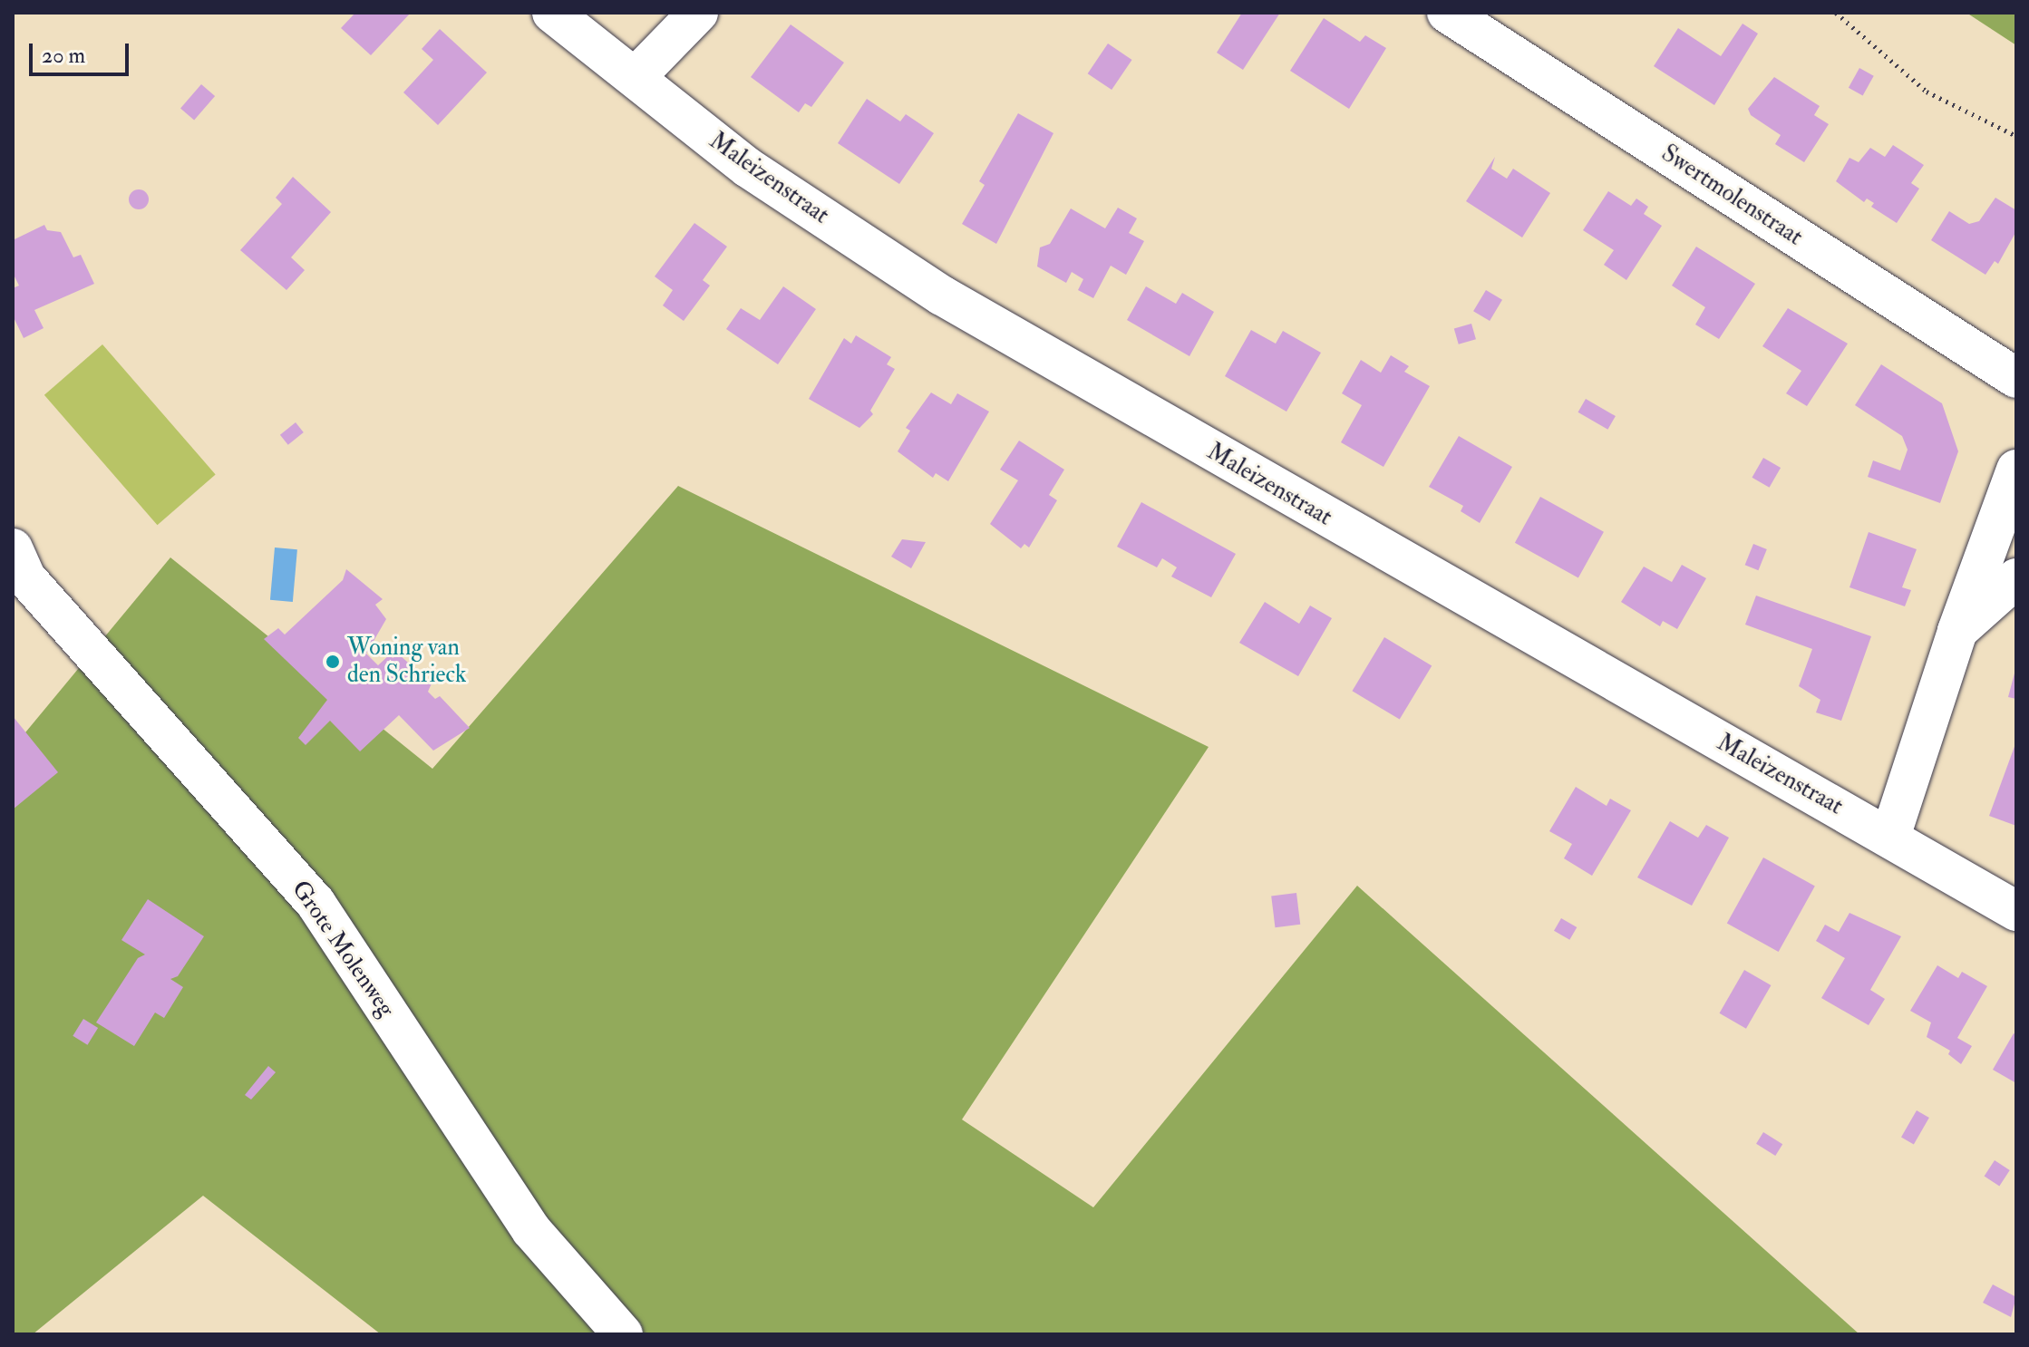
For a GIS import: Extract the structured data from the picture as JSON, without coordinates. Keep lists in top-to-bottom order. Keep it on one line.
{"streets":{"street":["Maleizenstraat","Swertmolenstraat","Grote Molenweg"]},"places":["Woning van den Schrieck"],"scale_bar":"20 m"}
